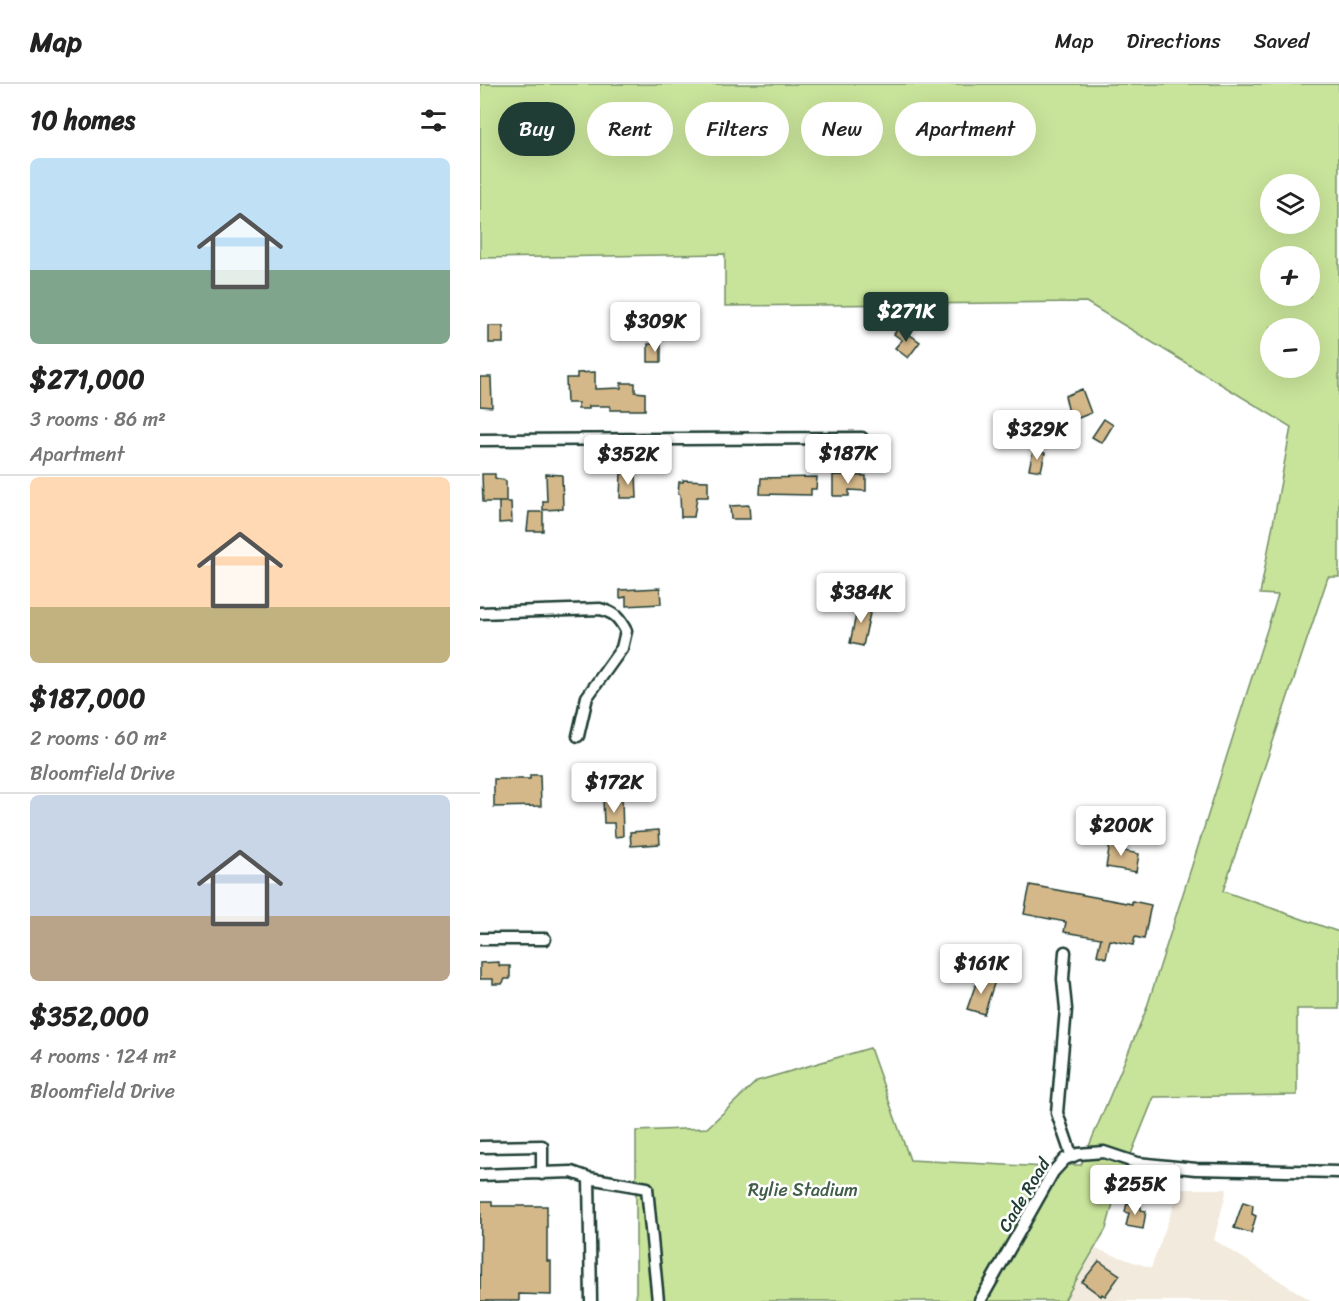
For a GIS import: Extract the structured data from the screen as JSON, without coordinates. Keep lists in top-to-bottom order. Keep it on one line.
{"streets":{"street":["Cade Road"]},"parks":["Rylie Stadium"],"page":{"header":"Map","nav":["Map","Directions","Saved"],"heading":"10 homes","chip":["Buy","Rent","Filters","New","Apartment"],"list":[{"name":"$271,000","note":"3 rooms · 86 m² · Apartment"},{"name":"$187,000","note":"2 rooms · 60 m² · Bloomfield Drive"},{"name":"$352,000","note":"4 rooms · 124 m² · Bloomfield Drive"}],"map_buttons":["+","−"],"price":["$271K","$309K","$329K","$187K","$352K","$384K","$172K","$200K","$161K","$255K"]}}
